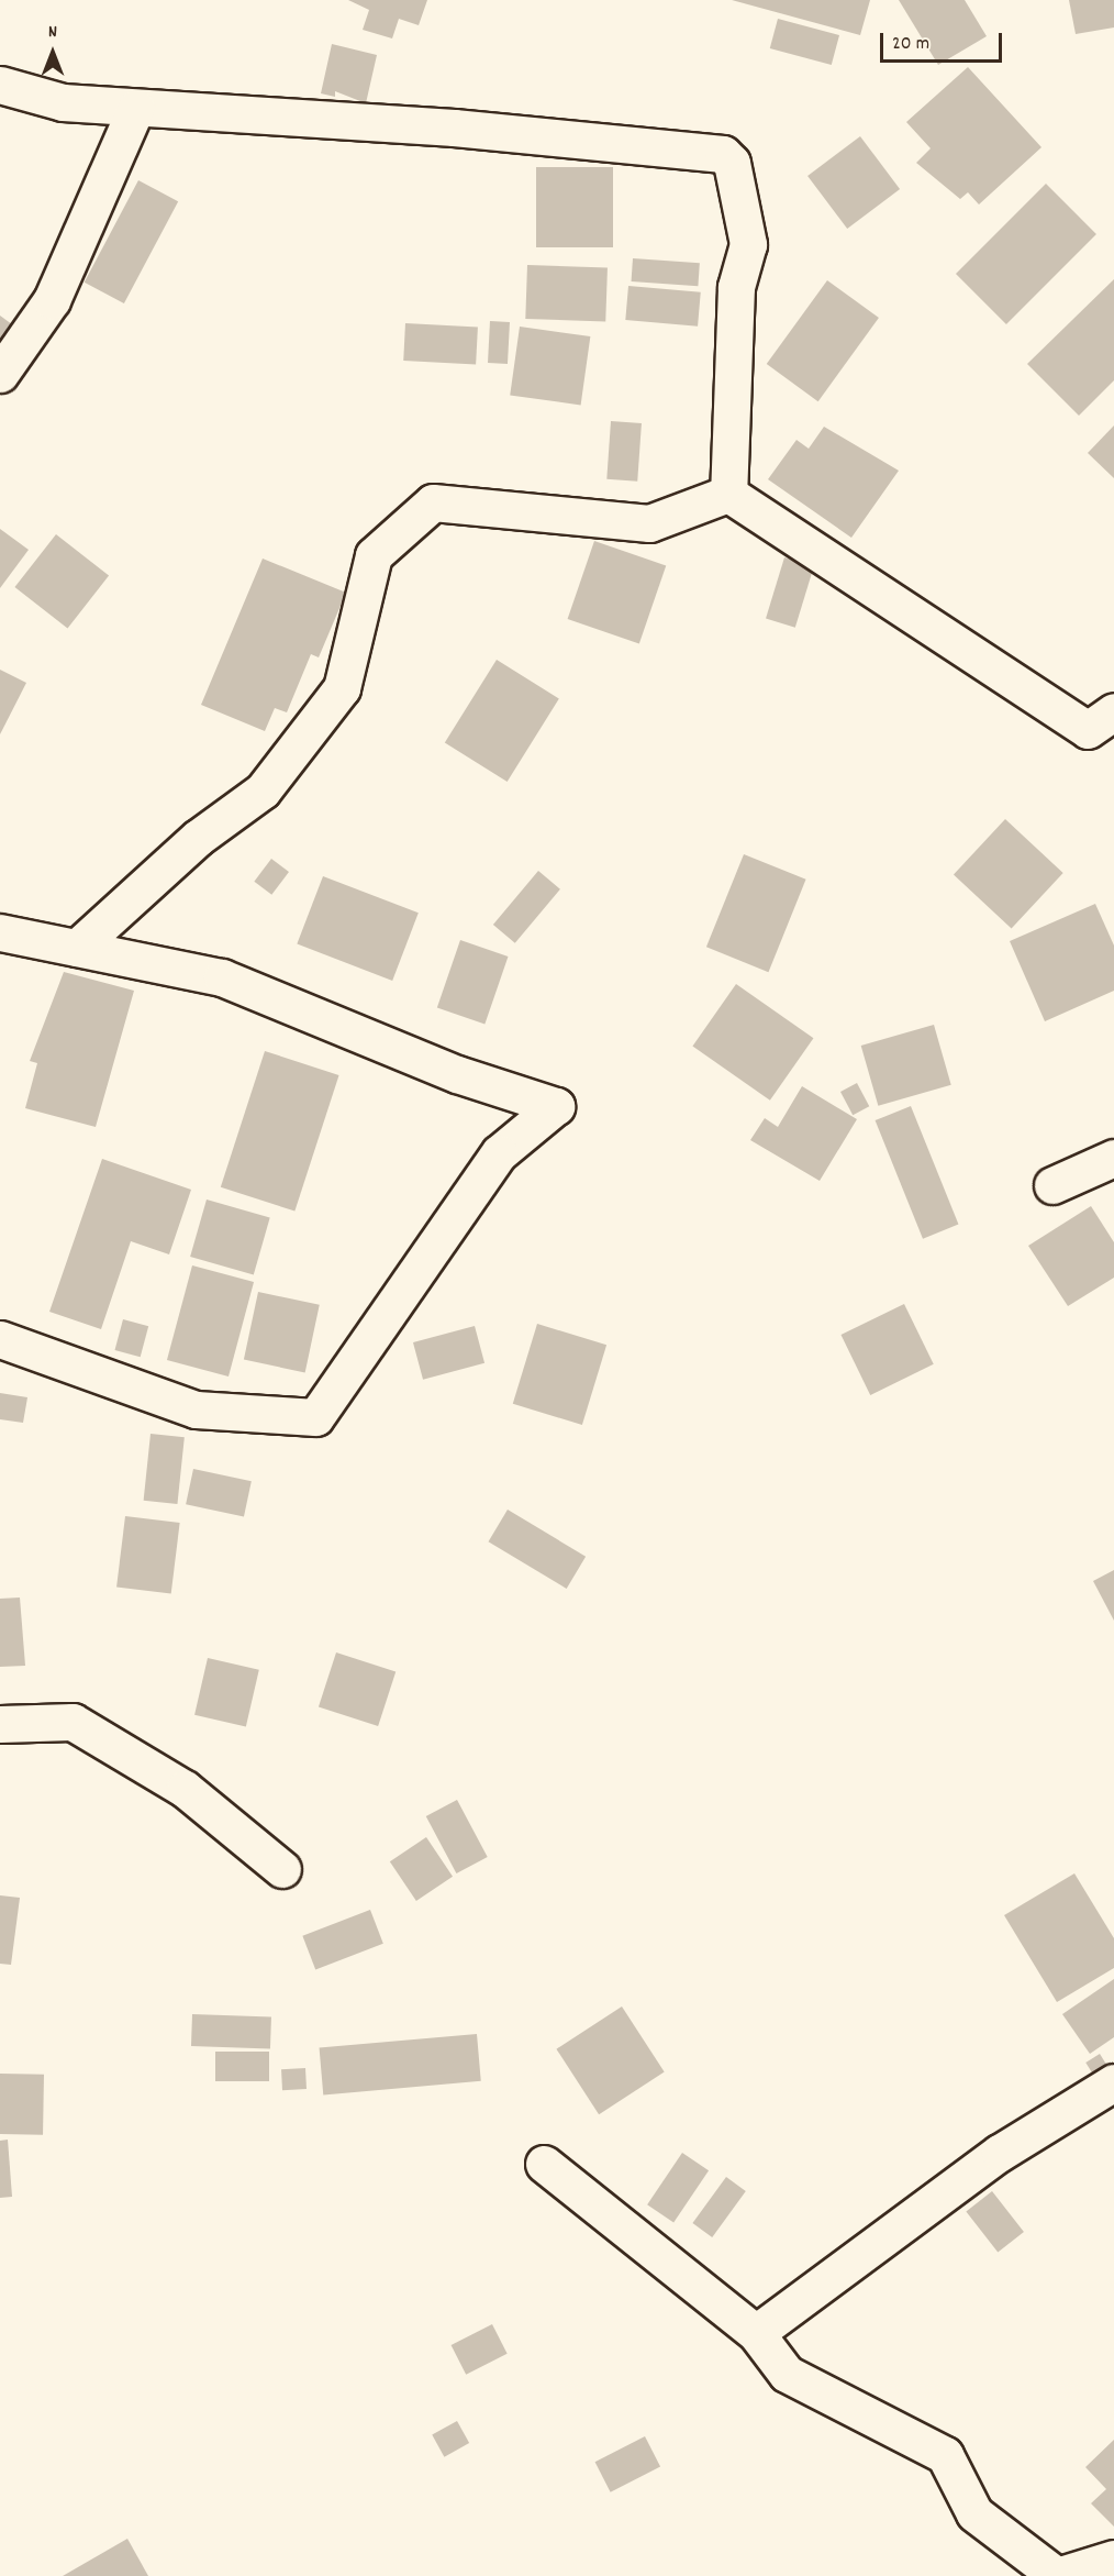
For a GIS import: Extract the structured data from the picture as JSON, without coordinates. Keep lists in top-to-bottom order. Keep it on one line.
{"scale_bar":"20 m","north":"top"}
